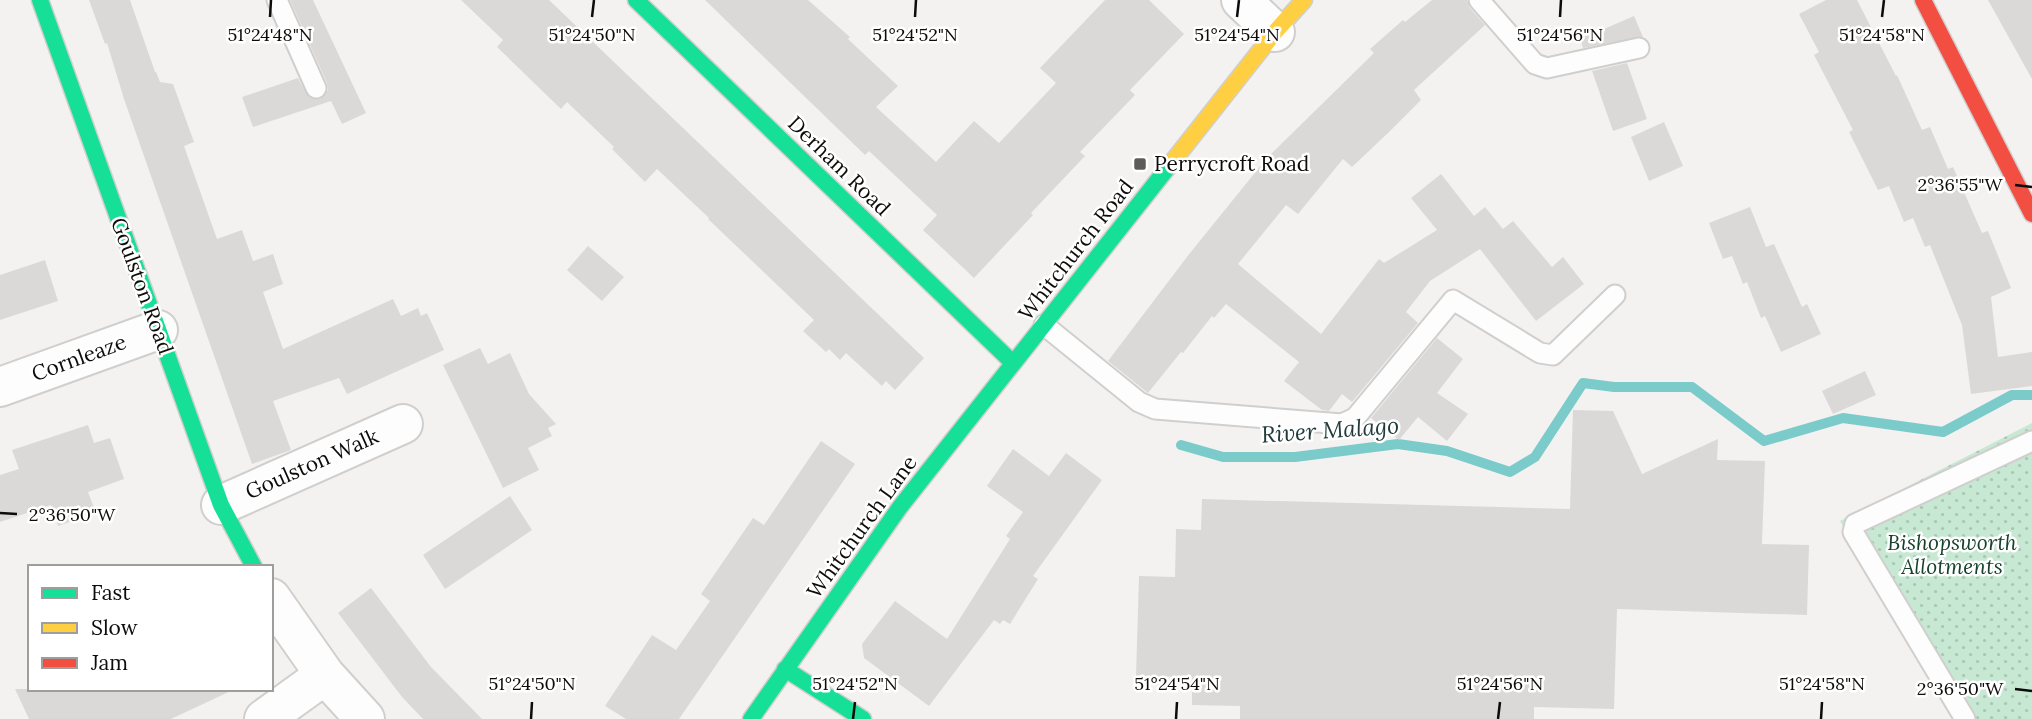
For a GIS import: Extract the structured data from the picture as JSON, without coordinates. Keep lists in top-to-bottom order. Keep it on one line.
{"streets":{"street":["Derham Road","Whitchurch Road","Goulston Road","Cornleaze","Goulston Walk","Whitchurch Lane"]},"crossings":[["Derham Road","Whitchurch Road"],["Derham Road","Whitchurch Lane"],["Whitchurch Road","Whitchurch Lane"],["Goulston Road","Cornleaze"],["Goulston Road","Goulston Walk"]],"water":["River Malago"],"parks":["Bishopsworth Allotments"],"places":{"transit":["Perrycroft Road"]},"legend":["Fast","Slow","Jam"],"coordinates":["51°24'48\"N","51°24'50\"N","51°24'52\"N","51°24'54\"N","51°24'56\"N","51°24'58\"N","2°36'55\"W","2°36'50\"W"]}
